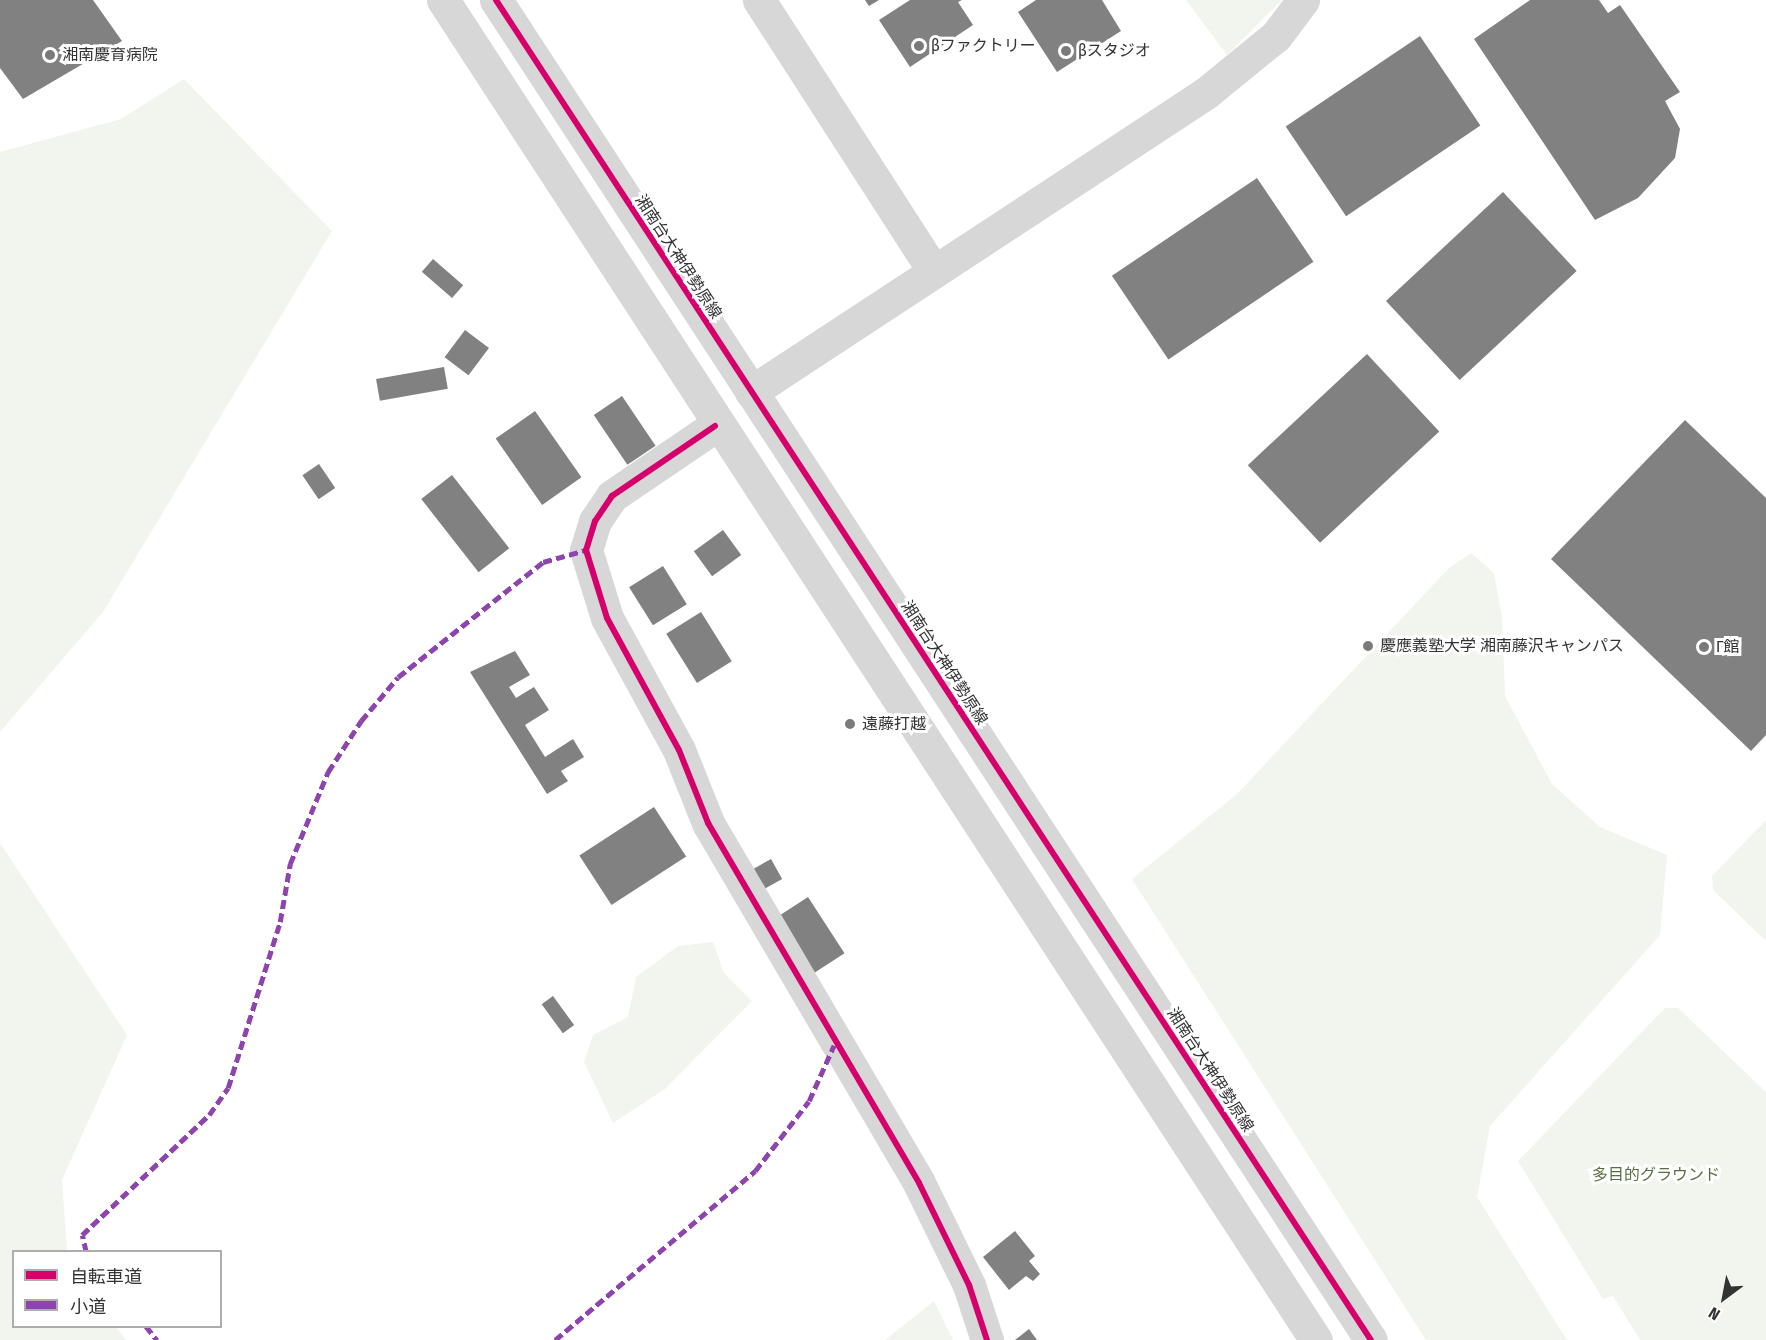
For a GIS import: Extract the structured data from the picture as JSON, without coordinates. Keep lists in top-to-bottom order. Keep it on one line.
{"streets":{"street":["湘南台大神伊勢原線"]},"parks":["多目的グラウンド"],"places":["βファクトリー","βスタジオ","湘南慶育病院","慶應義塾大学 湘南藤沢キャンパス","Γ館","遠藤打越"],"legend":["自転車道","小道"],"north":"bottom left"}
